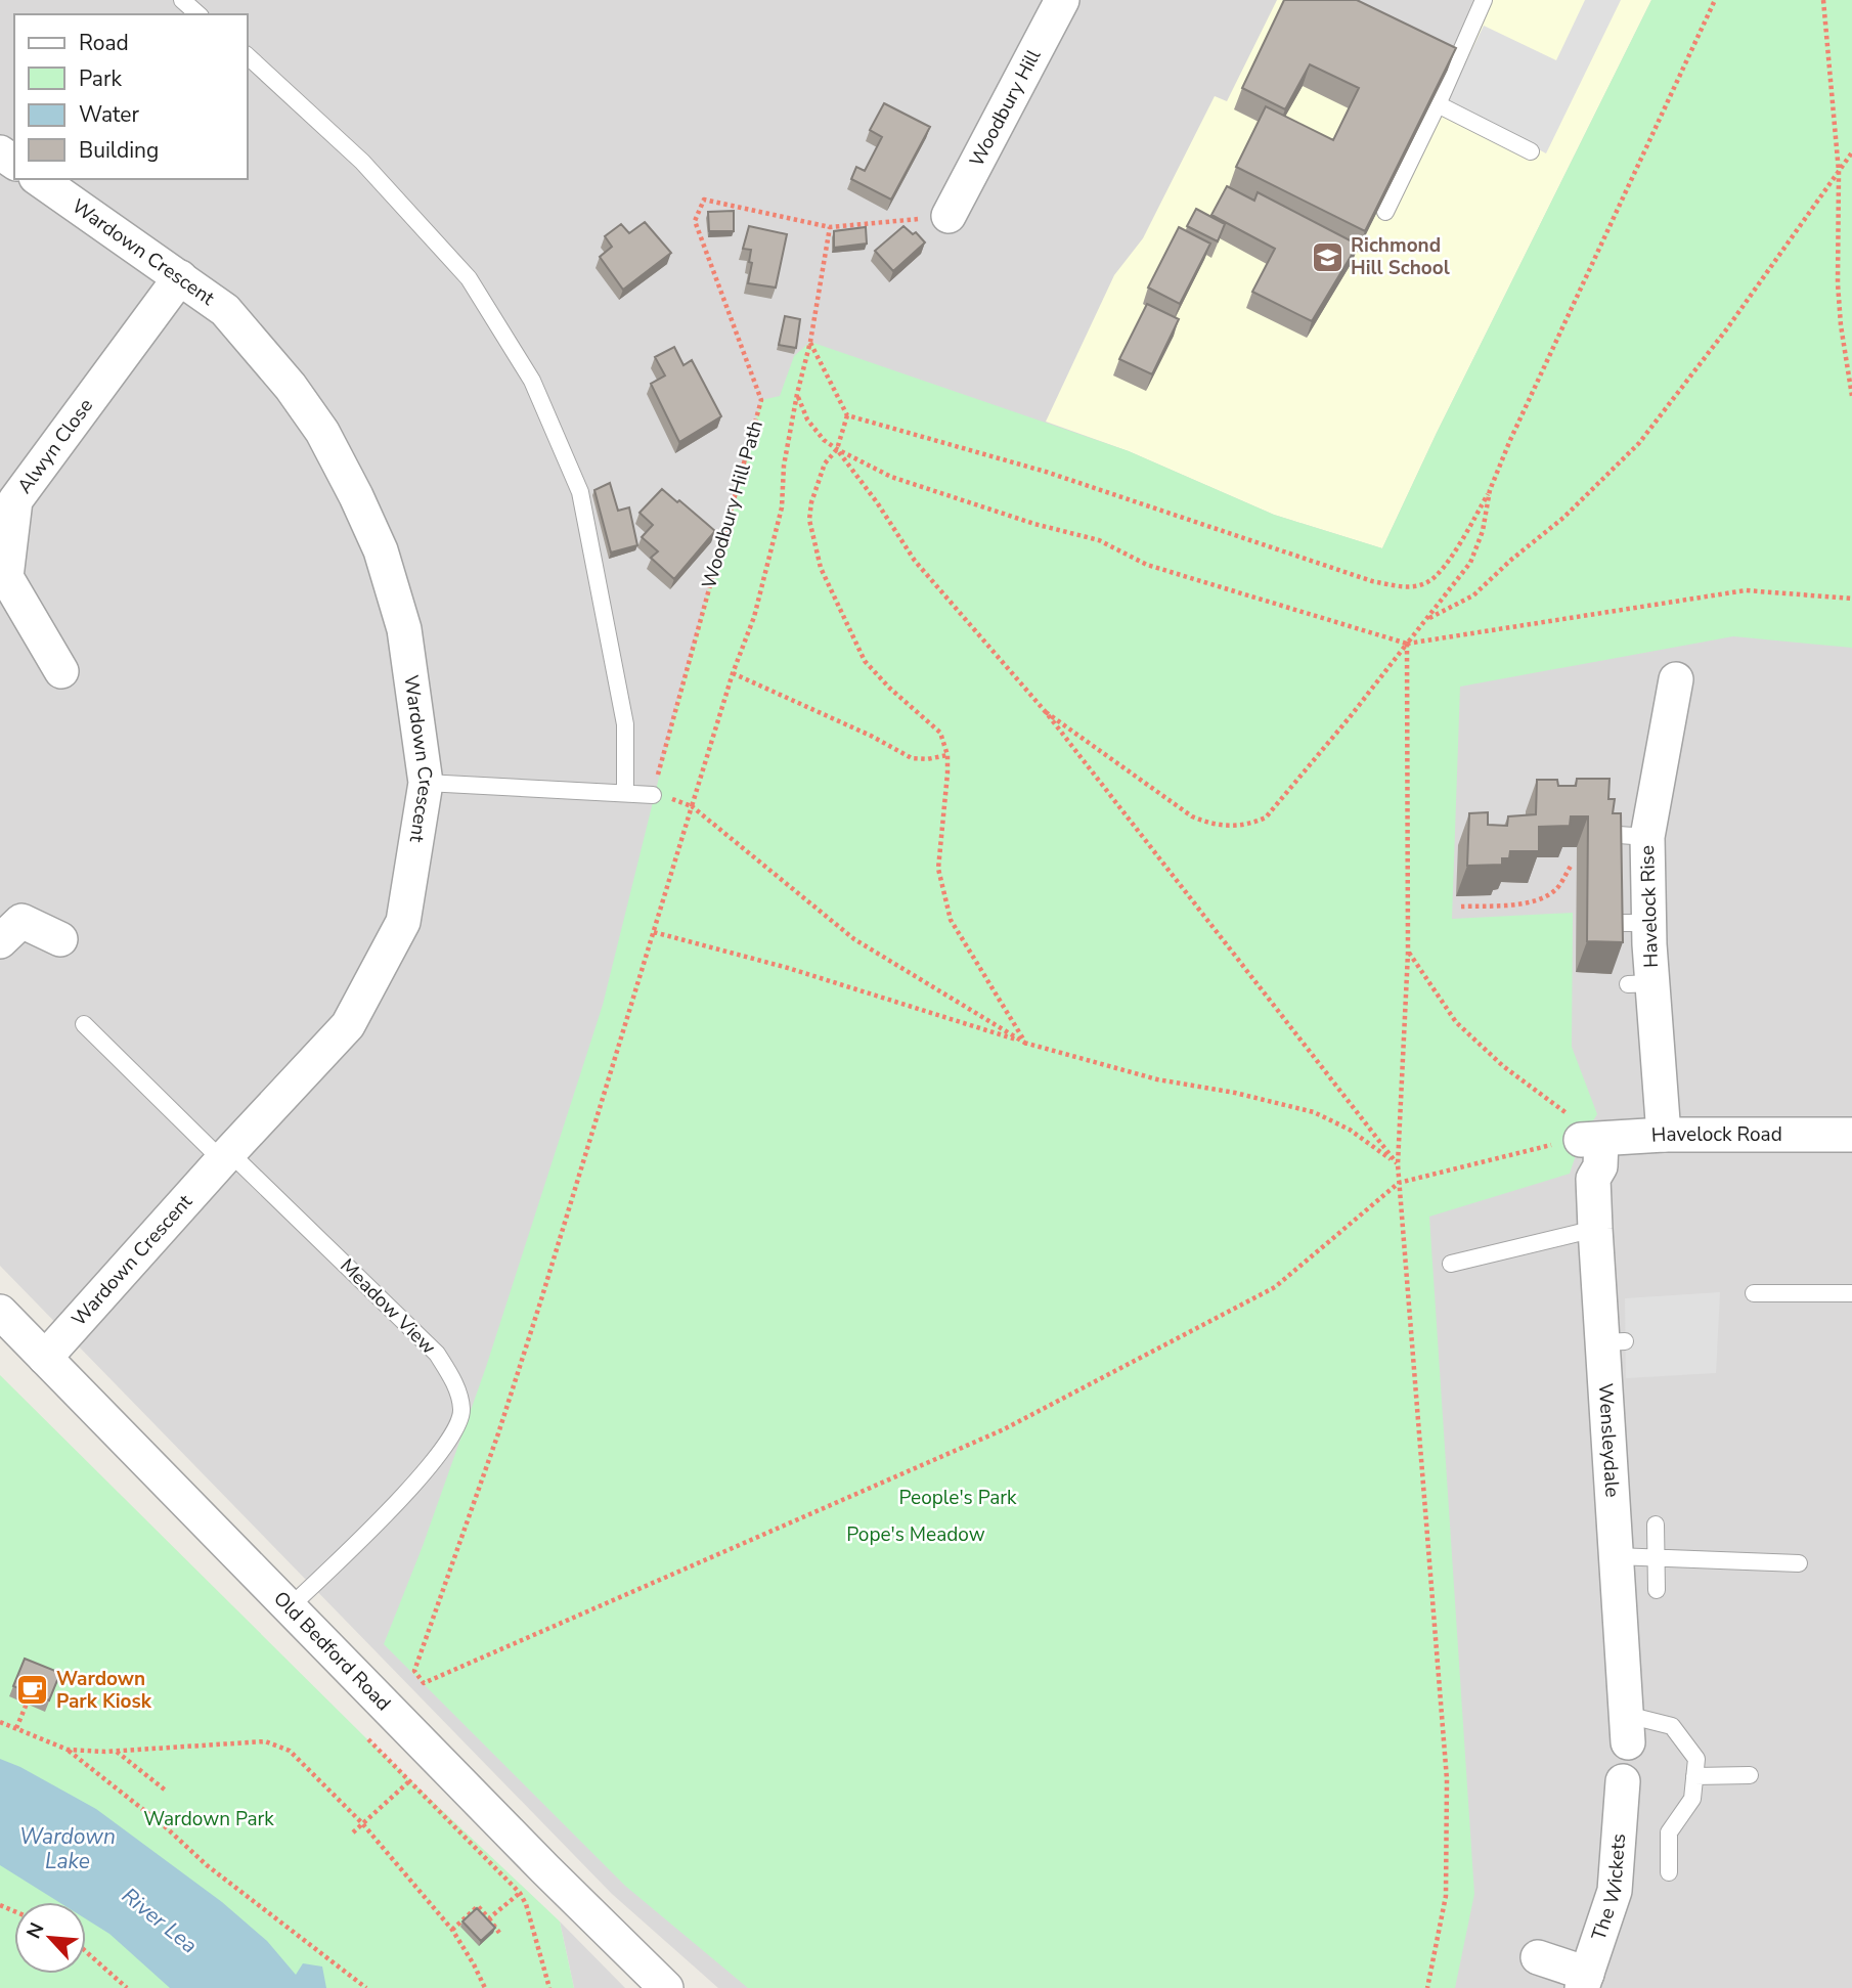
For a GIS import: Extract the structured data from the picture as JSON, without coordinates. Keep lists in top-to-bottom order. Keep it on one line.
{"streets":{"street":["Woodbury Hill","Wardown Crescent","Alwyn Close","Havelock Rise","Havelock Road","Wensleydale","Old Bedford Road","The Wickets"],"lane":["Meadow View"],"path":["Woodbury Hill Path"]},"crossings":[["Woodbury Hill","Woodbury Hill Path"],["Wardown Crescent","Alwyn Close"],["Wardown Crescent","Meadow View"],["Wardown Crescent","Old Bedford Road"],["Havelock Rise","Havelock Road"],["Havelock Road","Wensleydale"],["Meadow View","Old Bedford Road"]],"water":["Wardown Lake","River Lea"],"parks":["People's Park","Pope's Meadow","Wardown Park"],"places":{"school or university":["Richmond Hill School"],"cafe":["Wardown Park Kiosk"]},"legend":["Road","Park","Water","Building"],"north":"top left"}
